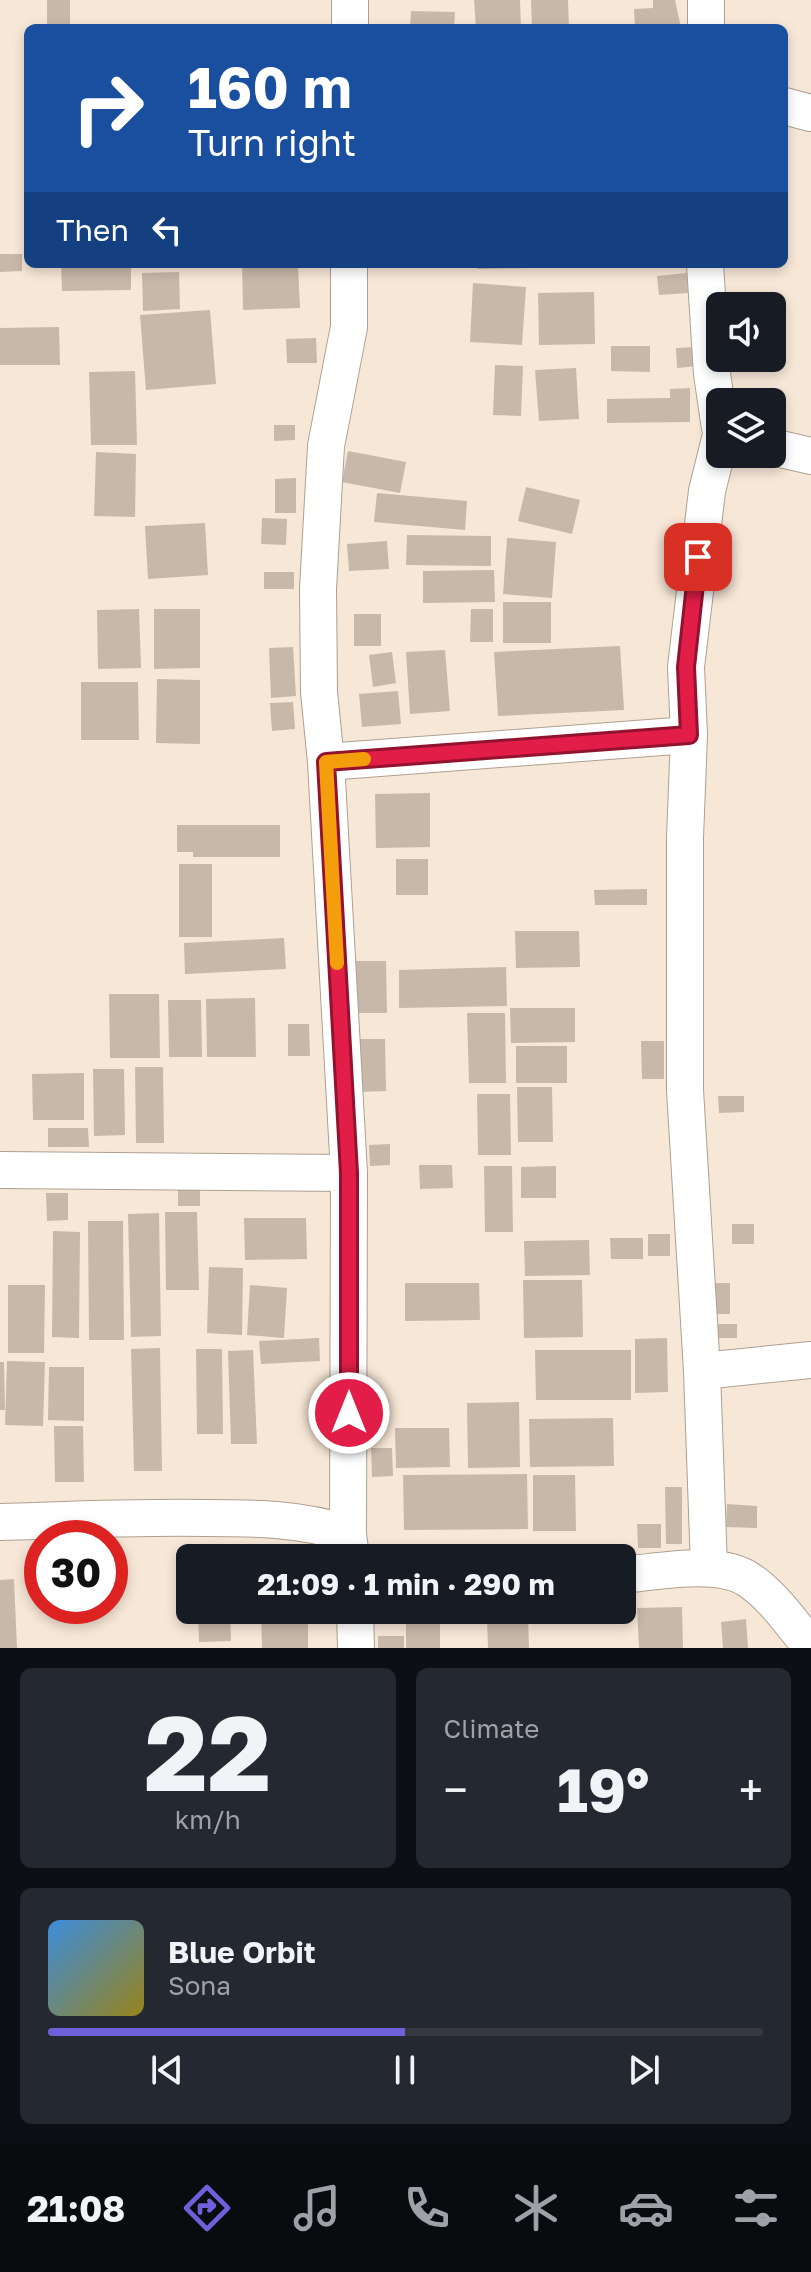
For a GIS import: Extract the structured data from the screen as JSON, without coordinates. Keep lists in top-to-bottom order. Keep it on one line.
{"page":{"turn":["160 m","Turn right"],"then":"Then","limit":"30","trip":"21:09 · 1 min · 290 m","tile":[["22","km/h"],"Climate"],"heat":["−","19°","+"],"song":["Blue Orbit","Sona"],"tabs":"21:08"}}
